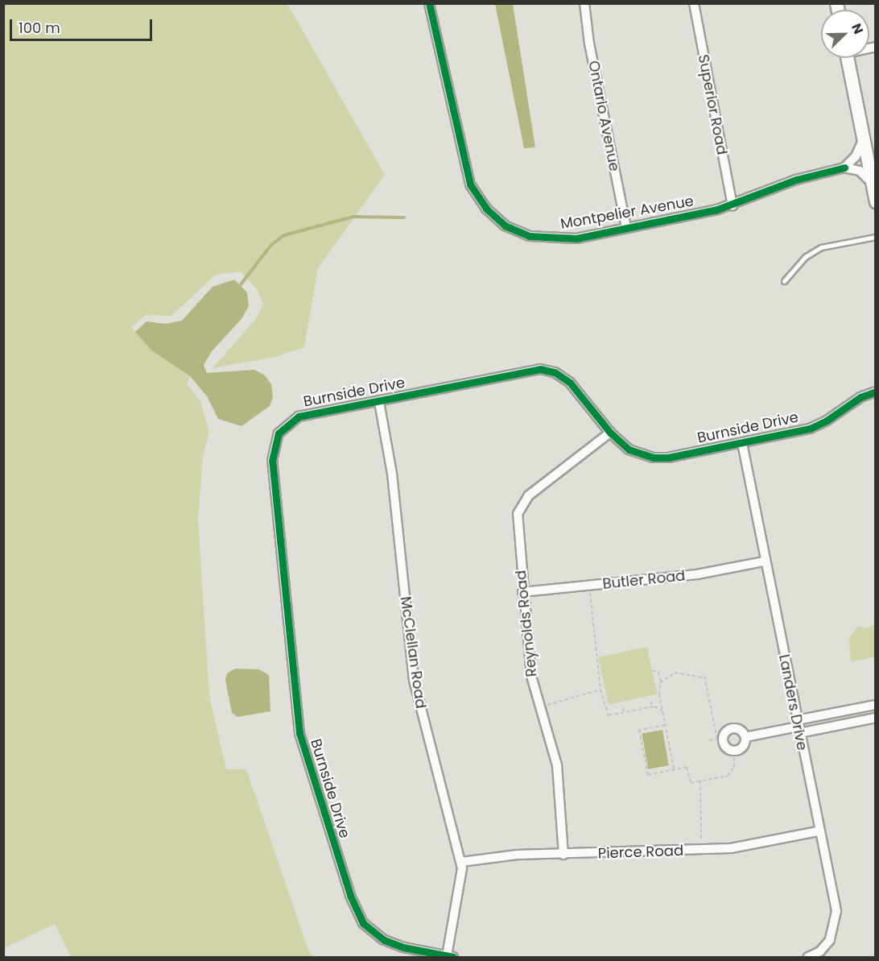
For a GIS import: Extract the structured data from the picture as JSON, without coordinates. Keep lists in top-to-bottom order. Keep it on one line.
{"streets":{"street":["Superior Road","Ontario Avenue","Montpelier Avenue","Burnside Drive","Butler Road","Reynolds Road","McClellan Road","Landers Drive","Pierce Road"]},"crossings":[["Superior Road","Montpelier Avenue"],["Ontario Avenue","Montpelier Avenue"],["Burnside Drive","Reynolds Road"],["Burnside Drive","McClellan Road"],["Burnside Drive","Landers Drive"],["Butler Road","Reynolds Road"],["Butler Road","Landers Drive"],["Reynolds Road","Pierce Road"],["McClellan Road","Pierce Road"],["Landers Drive","Pierce Road"]],"scale_bar":"100 m","north":"top right"}
